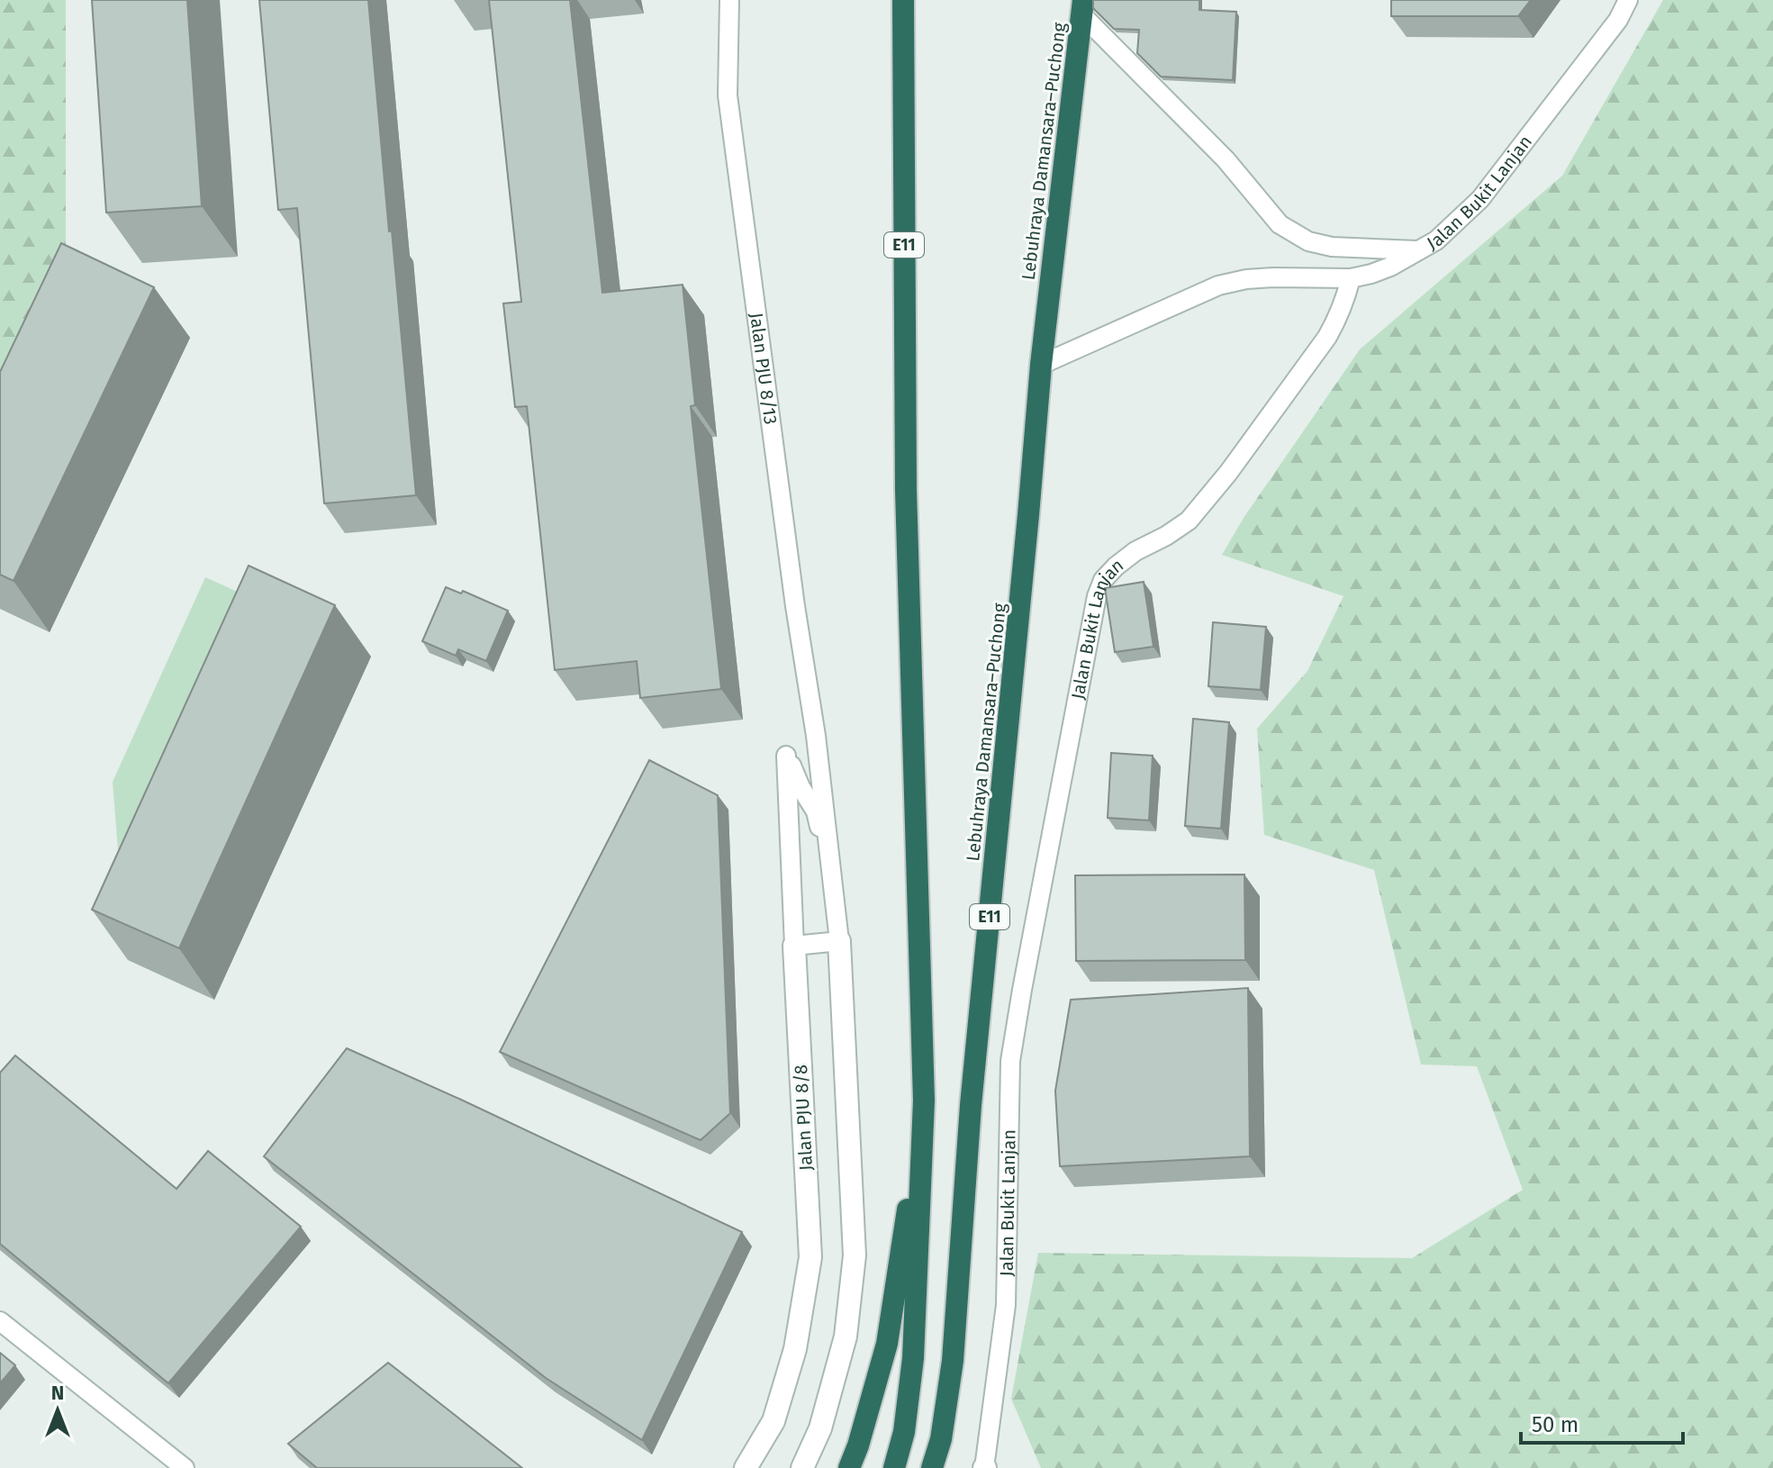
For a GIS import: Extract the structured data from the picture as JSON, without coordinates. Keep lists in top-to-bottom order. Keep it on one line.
{"streets":{"highway":["Lebuhraya Damansara–Puchong","E11"],"street":["Jalan Bukit Lanjan","Jalan PJU 8/13","Jalan PJU 8/8"]},"scale_bar":"50 m","north":"top"}
